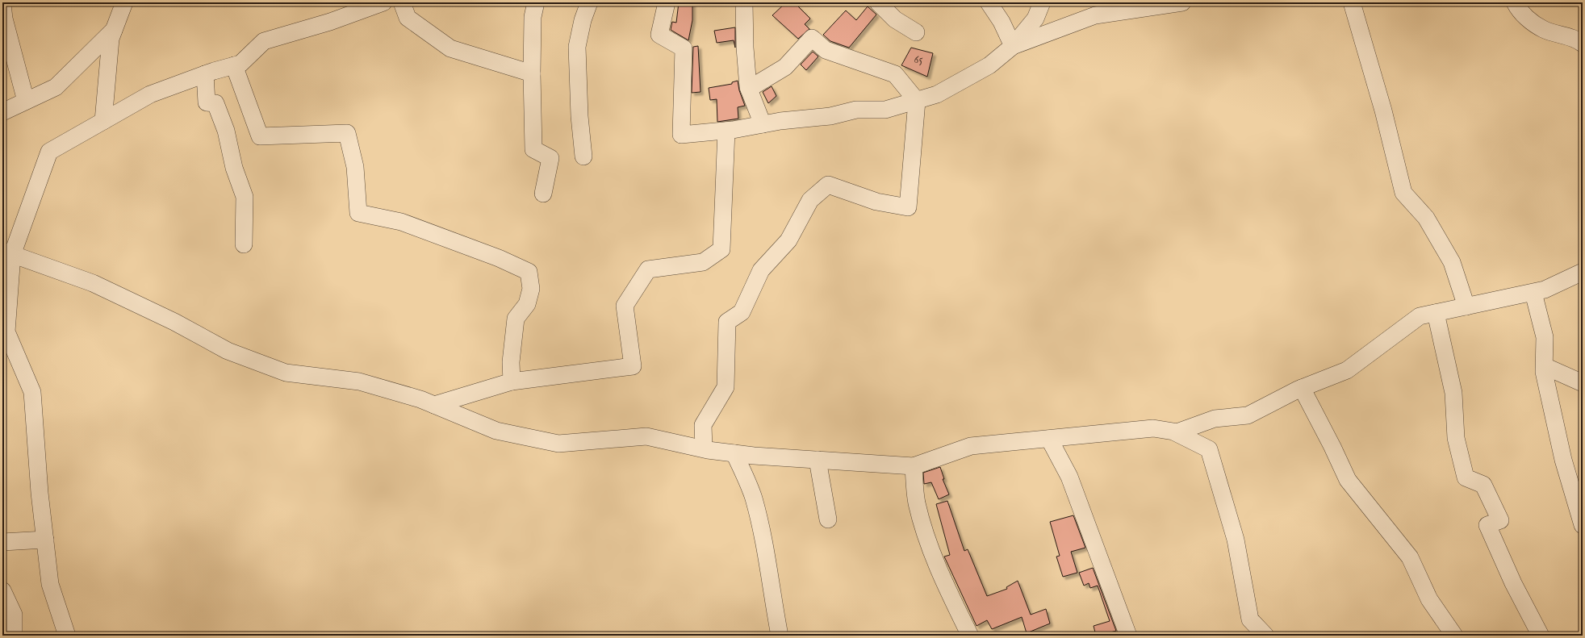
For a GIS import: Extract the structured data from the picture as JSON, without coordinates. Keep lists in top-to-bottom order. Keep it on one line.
{"house_numbers":["65"]}
